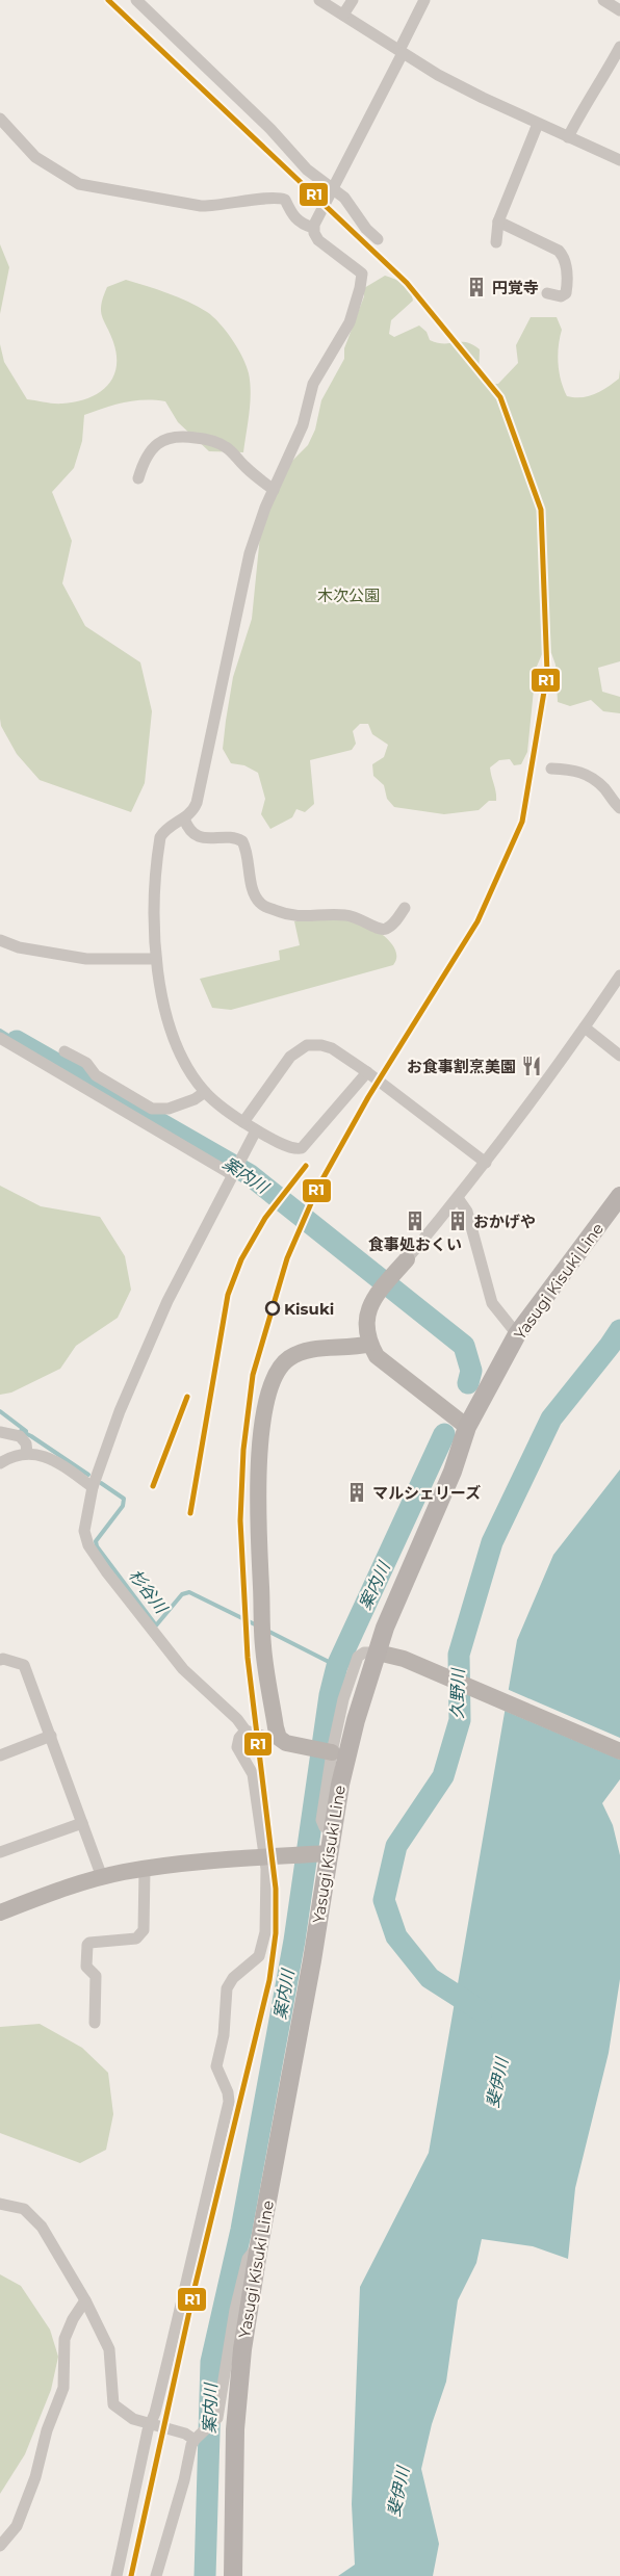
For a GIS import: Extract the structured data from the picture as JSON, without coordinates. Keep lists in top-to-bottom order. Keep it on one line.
{"streets":{"main road":["Yasugi Kisuki Line"]},"water":["案内川","杉谷川","久野川","斐伊川"],"parks":["木次公園"],"places":{"building":["円覚寺","食事処おくい","おかげや","マルシェリーズ"],"restaurant":["お食事割烹美園"],"other":["Kisuki"]},"lines":["transit line R1"]}
